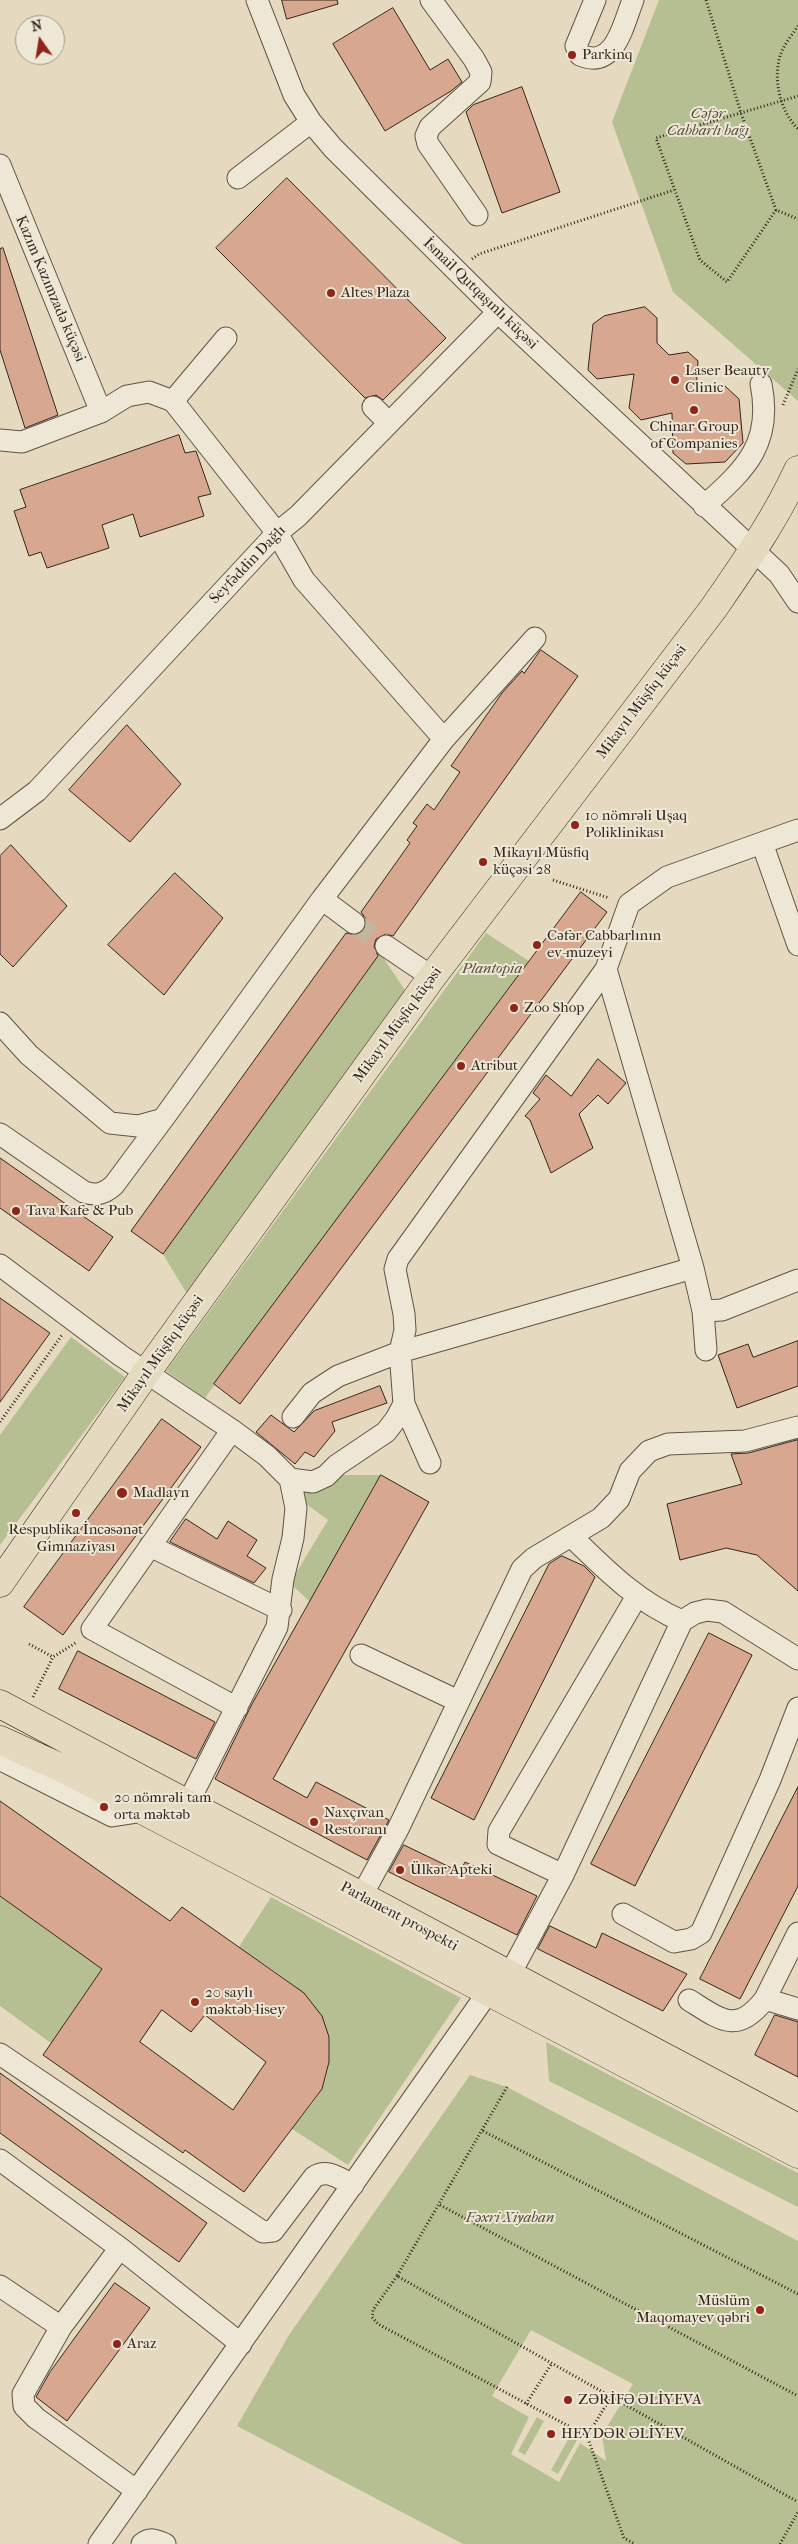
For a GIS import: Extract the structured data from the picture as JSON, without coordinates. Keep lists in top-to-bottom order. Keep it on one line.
{"streets":{"main road":["Mikayıl Müşfiq küçəsi","Parlament prospekti"],"street":["Kazım Kazımzadə küçəsi","İsmail Qutqaşınlı küçəsi","Seyfəddin Dağlı"]},"crossings":[["İsmail Qutqaşınlı küçəsi","Seyfəddin Dağlı"],["İsmail Qutqaşınlı küçəsi","Mikayıl Müşfiq küçəsi"]],"parks":["Cəfər Cabbarlı bağı","Plantopia","Fəxri Xiyaban"],"places":["Parkinq","Altes Plaza","Laser Beauty Clinic","Chinar Group of Companies","10 nömrəli Uşaq Poliklinikası","Mikayıl Müsfiq küçəsi 28","Cəfər Cabbarlının ev-muzeyi","Zoo Shop","Atribut","Tava Kafe & Pub","Madlayn","Respublika İncəsənət Gimnaziyası","20 nömrəli tam orta məktəb","Naxçıvan Restoranı","Ülkər Apteki","20 saylı məktəb-lisey","Müslüm Maqomayev qəbri","Araz","ZƏRİFƏ ƏLİYEVA","HEYDƏR ƏLİYEV"],"north":"top"}
